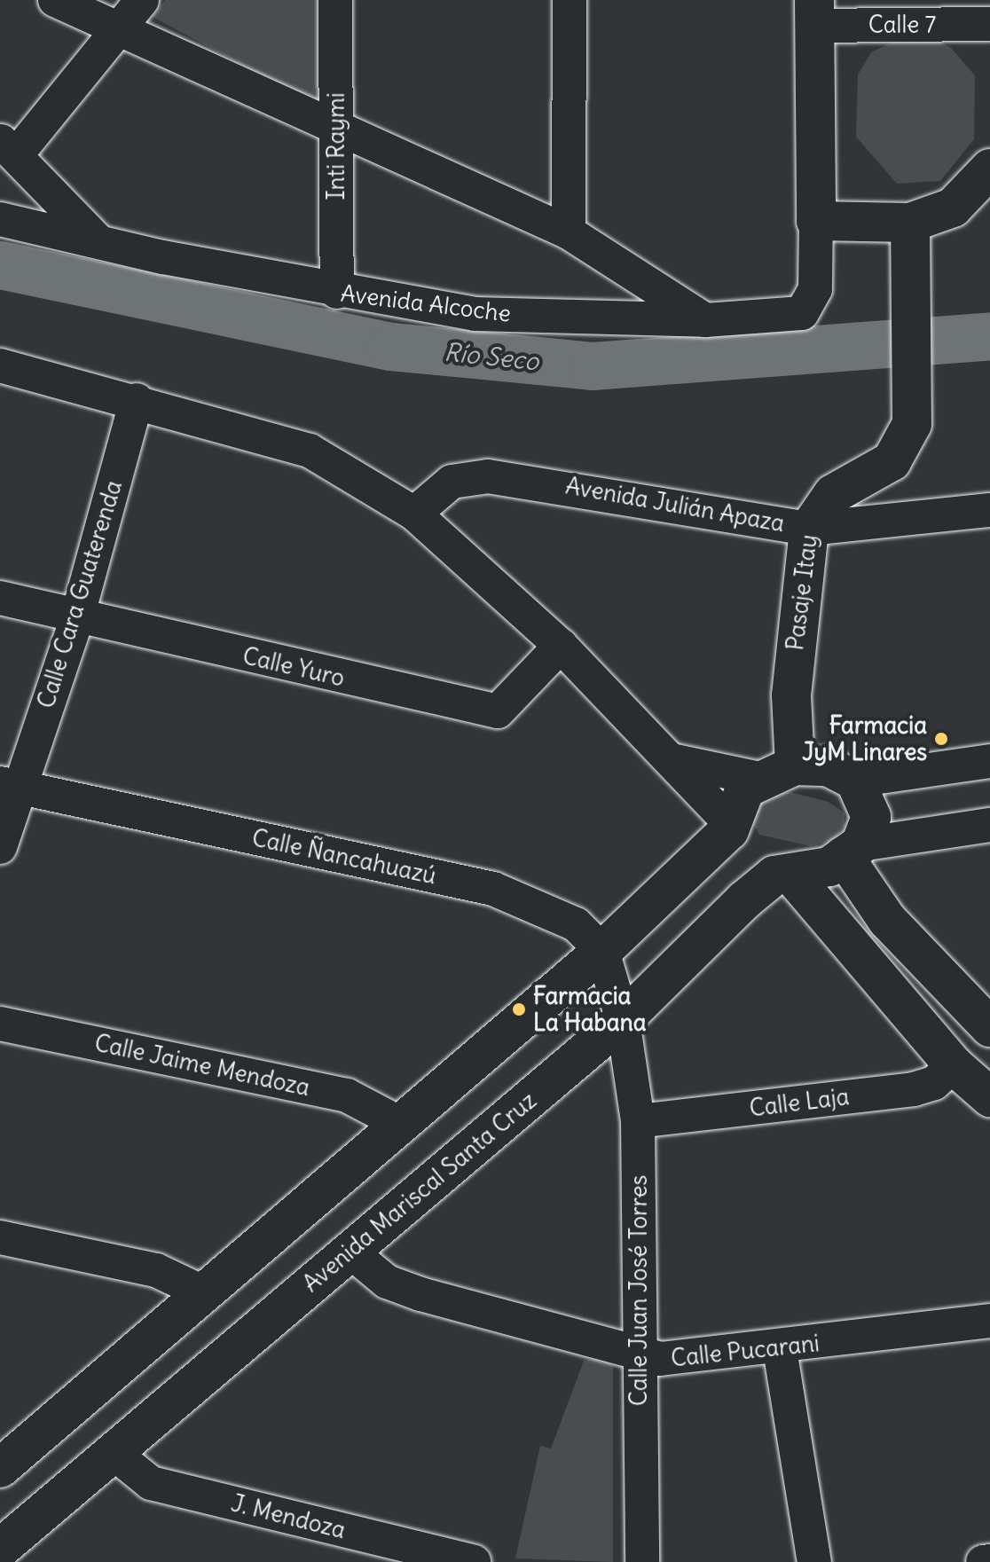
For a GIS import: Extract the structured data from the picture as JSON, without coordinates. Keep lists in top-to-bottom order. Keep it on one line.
{"streets":{"main road":["Pasaje Itay","Avenida Mariscal Santa Cruz"],"street":["Calle 7","Inti Raymi","Avenida Alcoche","Avenida Julián Apaza","Calle Cara Guaterenda","Calle Yuro","Calle Ñancahuazú","Calle Jaime Mendoza","Calle Laja","Calle Juan José Torres","Calle Pucarani","J. Mendoza"]},"crossings":[["Inti Raymi","Avenida Alcoche"],["Avenida Julián Apaza","Pasaje Itay"],["Pasaje Itay","Avenida Mariscal Santa Cruz"],["Calle Cara Guaterenda","Calle Yuro"],["Calle Cara Guaterenda","Calle Ñancahuazú"],["Calle Ñancahuazú","Avenida Mariscal Santa Cruz"],["Calle Ñancahuazú","Calle Juan José Torres"],["Calle Laja","Calle Juan José Torres"],["Avenida Mariscal Santa Cruz","Calle Juan José Torres"],["Avenida Mariscal Santa Cruz","Calle Pucarani"],["Avenida Mariscal Santa Cruz","J. Mendoza"],["Calle Juan José Torres","Calle Pucarani"]],"water":["Río Seco"],"places":["Farmacia JyM Linares","Farmacia La Habana"]}
